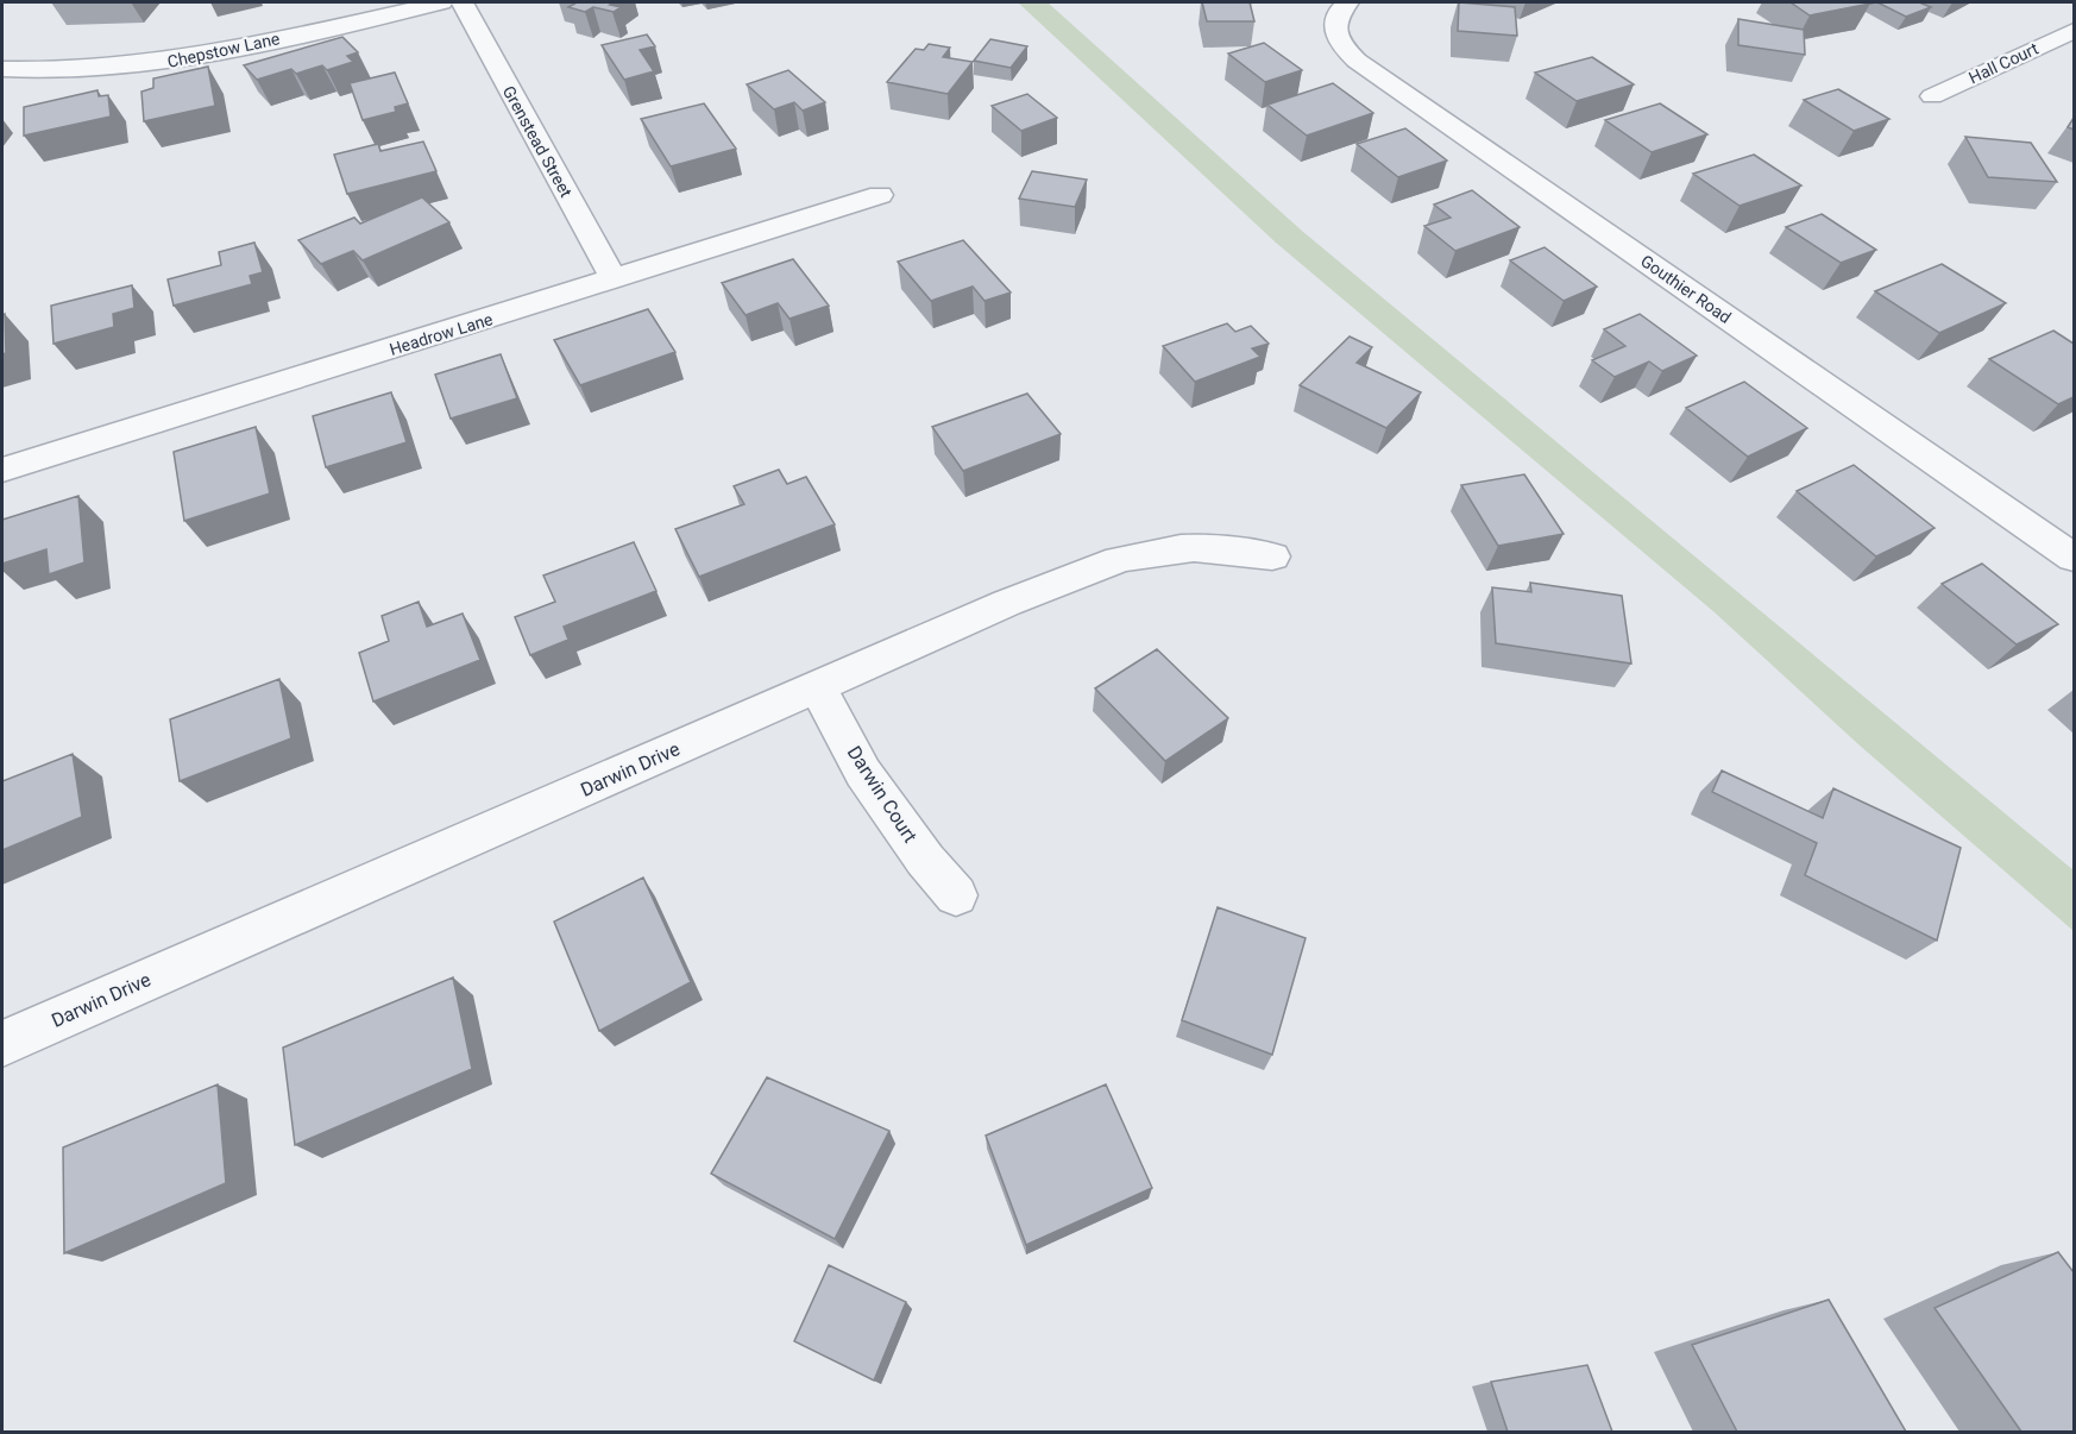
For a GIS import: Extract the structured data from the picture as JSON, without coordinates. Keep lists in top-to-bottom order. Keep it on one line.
{"streets":{"street":["Chepstow Lane","Hall Court","Grenstead Street","Gouthier Road","Headrow Lane","Darwin Drive","Darwin Court"]},"crossings":[["Grenstead Street","Headrow Lane"],["Darwin Drive","Darwin Court"]]}
